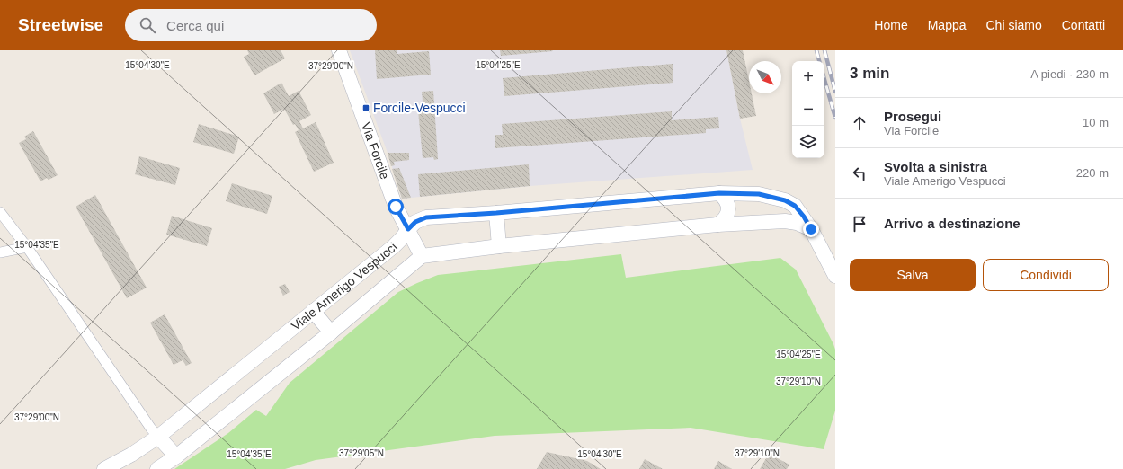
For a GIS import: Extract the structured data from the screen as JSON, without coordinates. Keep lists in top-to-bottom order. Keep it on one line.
{"streets":{"street":["Via Forcile","Viale Amerigo Vespucci"]},"crossings":[["Via Forcile","Viale Amerigo Vespucci"]],"places":{"transit":["Forcile-Vespucci"]},"north":"bottom right","page":{"header":"Streetwise","search":"Cerca qui","nav":["Home","Mappa","Chi siamo","Contatti"],"heading":["3 min","A piedi · 230 m"],"map_buttons":["+","−"],"list":[["Prosegui","Via Forcile","10 m"],["Svolta a sinistra","Viale Amerigo Vespucci","220 m"],"Arrivo a destinazione"],"buttons":["Salva","Condividi"]},"coordinates":["15°04'25\"E","15°04'30\"E","37°29'00\"N","15°04'35\"E","37°29'10\"N","37°29'05\"N"]}
